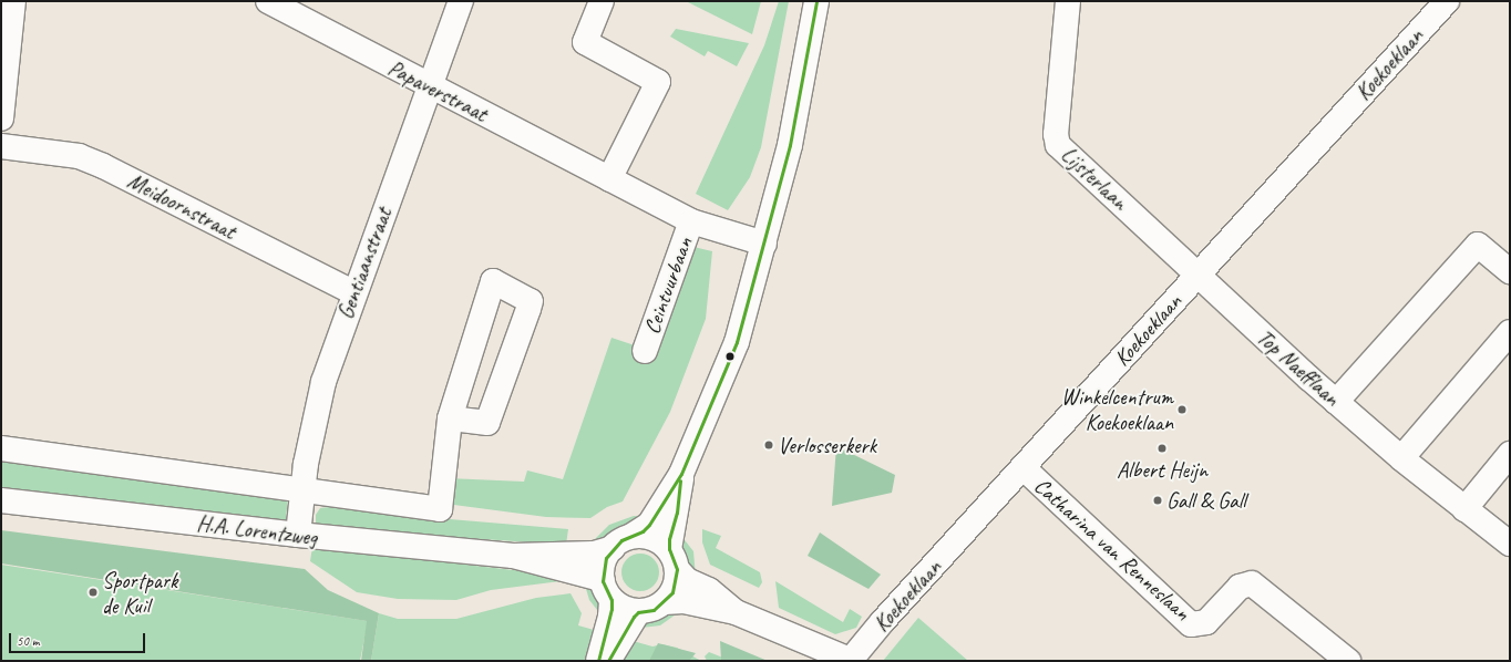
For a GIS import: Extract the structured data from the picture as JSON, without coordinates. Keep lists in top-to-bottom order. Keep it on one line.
{"streets":{"street":["Koekoeklaan","Papaverstraat","Lijsterlaan","Meidoornstraat","Gentiaanstraat","Ceintuurbaan","Top Naefflaan","H.A. Lorentzweg","Catharina van Renneslaan"]},"crossings":[["Koekoeklaan","Lijsterlaan"],["Koekoeklaan","Top Naefflaan"],["Koekoeklaan","Catharina van Renneslaan"],["Papaverstraat","Gentiaanstraat"],["Papaverstraat","Ceintuurbaan"],["Lijsterlaan","Top Naefflaan"],["Meidoornstraat","Gentiaanstraat"],["Gentiaanstraat","H.A. Lorentzweg"]],"places":["Winkelcentrum Koekoeklaan","Verlosserkerk","Albert Heijn","Gall & Gall","Sportpark de Kuil"],"scale_bar":"50 m"}
